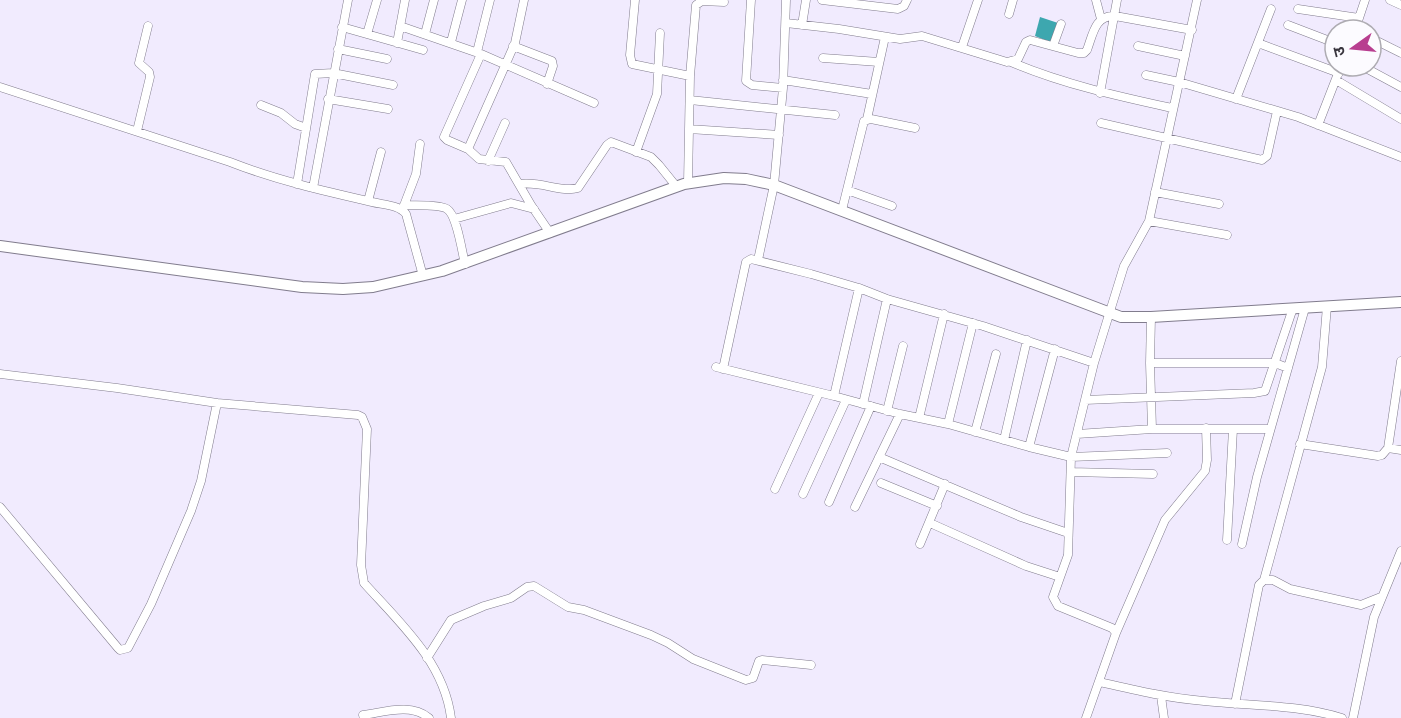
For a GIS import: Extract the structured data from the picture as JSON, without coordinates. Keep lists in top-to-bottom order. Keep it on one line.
{"north":"left"}
